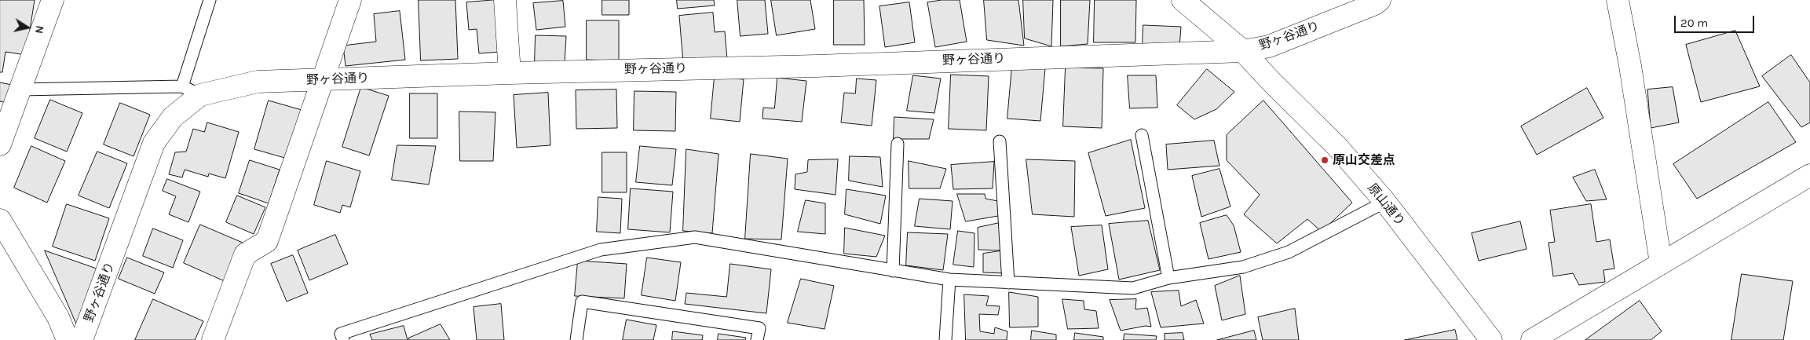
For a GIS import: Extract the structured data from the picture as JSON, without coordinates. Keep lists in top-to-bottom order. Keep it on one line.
{"streets":{"street":["野ヶ谷通り","原山通り"]},"crossings":[["野ヶ谷通り","原山通り"]],"places":["原山交差点"],"scale_bar":"20 m","north":"right"}
